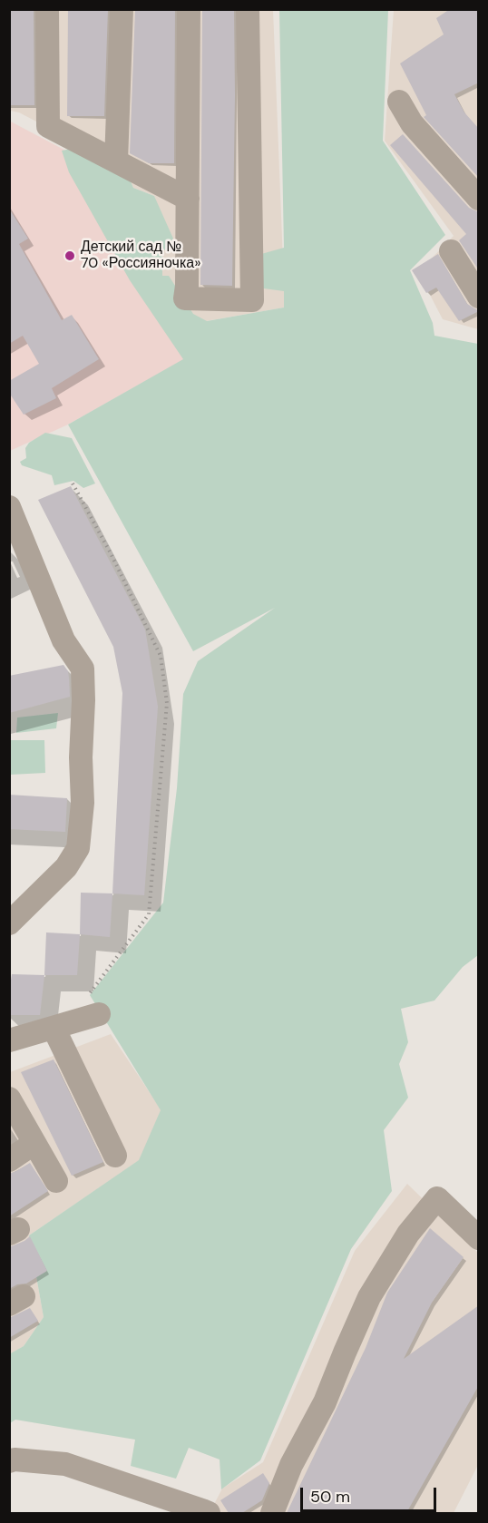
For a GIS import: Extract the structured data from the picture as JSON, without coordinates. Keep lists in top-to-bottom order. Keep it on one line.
{"places":["Детский сад № 70 «Россияночка»"],"scale_bar":"50 m"}
